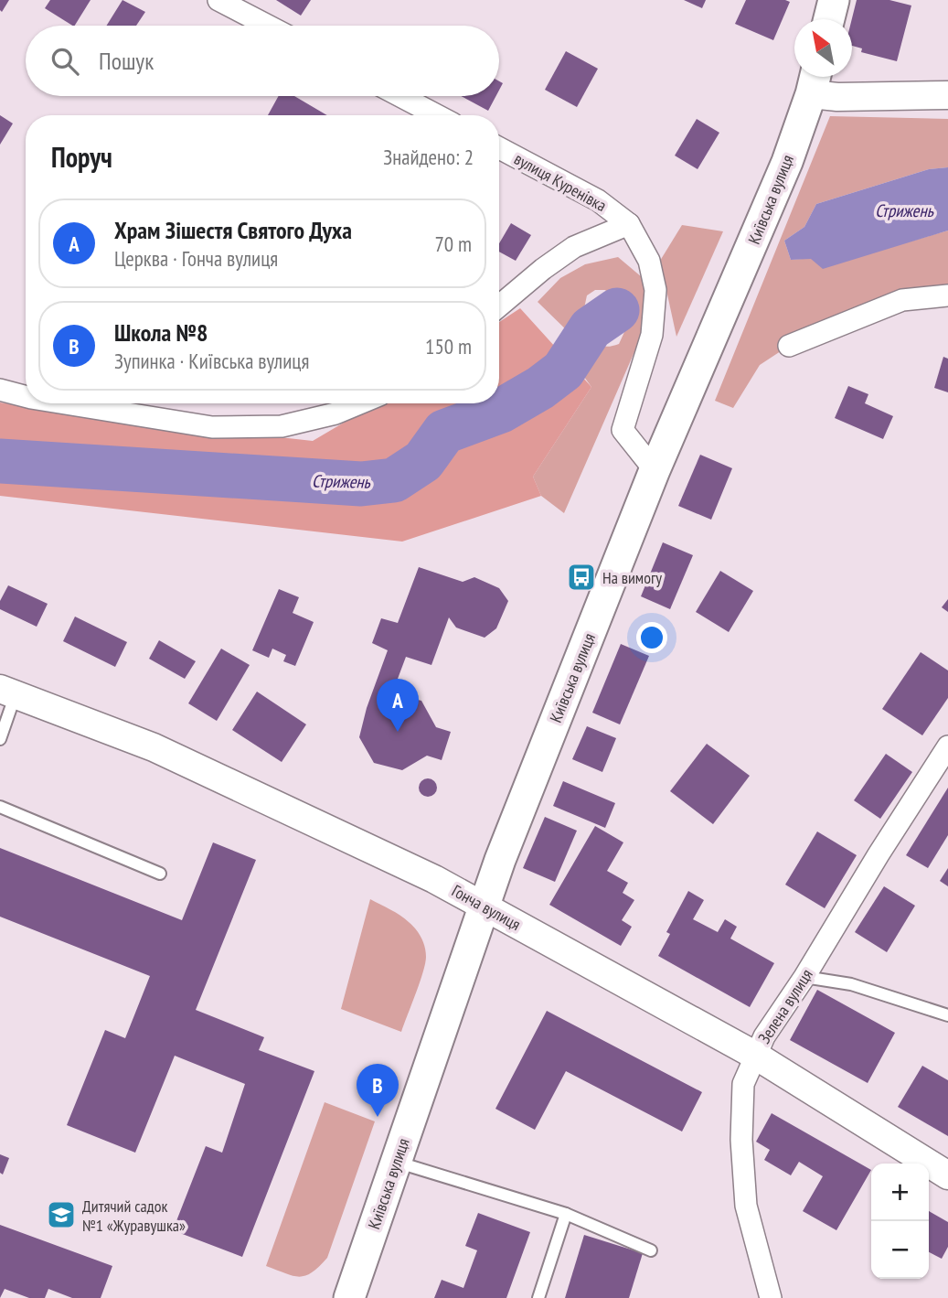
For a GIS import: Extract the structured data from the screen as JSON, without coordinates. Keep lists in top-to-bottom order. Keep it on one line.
{"streets":{"main road":["Київська вулиця"],"street":["вулиця Куренівка","Гонча вулиця","Зелена вулиця"]},"crossings":[["вулиця Куренівка","Київська вулиця"],["Київська вулиця","Гонча вулиця"],["Гонча вулиця","Зелена вулиця"]],"water":["Стрижень"],"places":{"bus stop":["На вимогу"],"school or university":["Дитячий садок №1 «Журавушка»"]},"north":"top left","page":{"search":"Пошук","heading":["Поруч","Знайдено: 2"],"list":[{"mark":"A","name":"Храм Зішестя Святого Духа","note":"Церква · Гонча вулиця","value":"70 m"},{"mark":"B","name":"Школа №8","note":"Зупинка · Київська вулиця","value":"150 m"}],"pins":["A","B"],"map_buttons":["+","−"]}}
